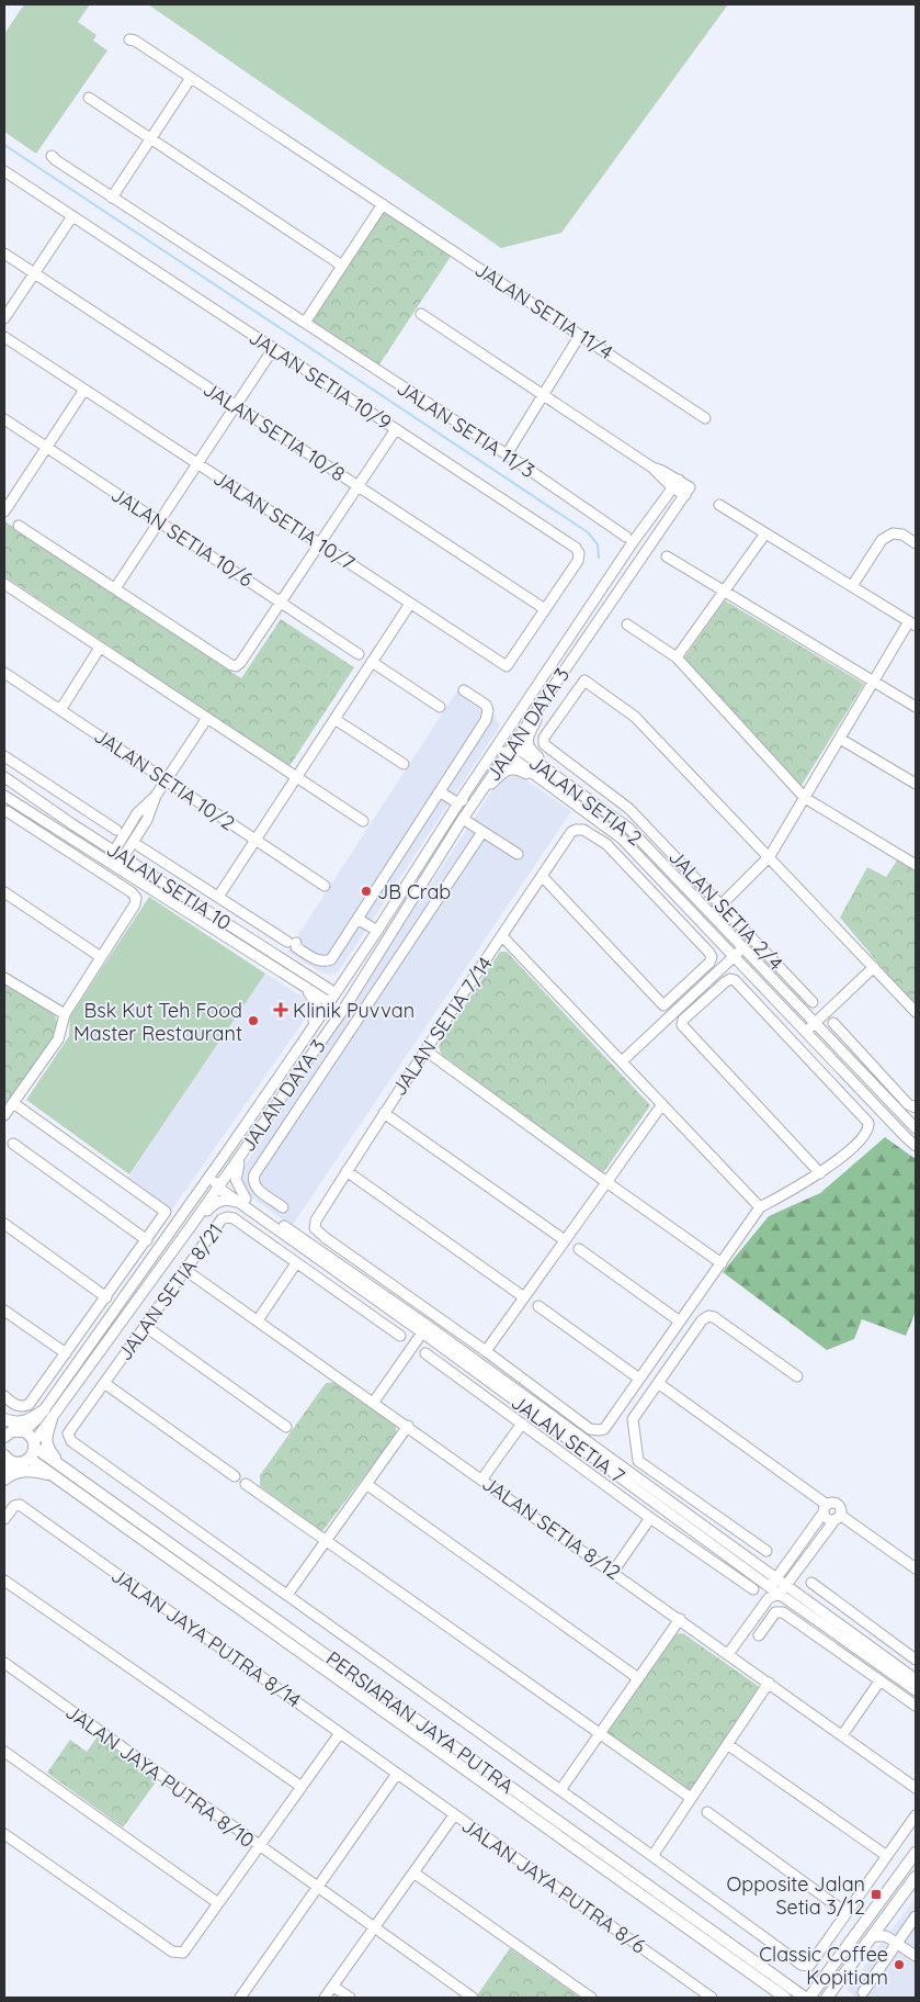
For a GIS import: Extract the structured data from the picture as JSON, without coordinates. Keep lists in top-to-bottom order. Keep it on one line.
{"streets":{"main road":["PERSIARAN JAYA PUTRA"],"street":["JALAN SETIA 11/4","JALAN SETIA 10/9","JALAN SETIA 11/3","JALAN SETIA 10/8","JALAN SETIA 10/7","JALAN SETIA 10/6","JALAN DAYA 3","JALAN SETIA 10/2","JALAN SETIA 2","JALAN SETIA 10","JALAN SETIA 2/4","JALAN SETIA 7/14","JALAN SETIA 8/21","JALAN SETIA 7","JALAN SETIA 8/12","JALAN JAYA PUTRA 8/14","JALAN JAYA PUTRA 8/10","JALAN JAYA PUTRA 8/6"]},"crossings":[["JALAN SETIA 10/9","JALAN SETIA 10/8"],["JALAN SETIA 10/9","JALAN SETIA 10/7"],["JALAN SETIA 10/8","JALAN SETIA 10/7"],["JALAN DAYA 3","JALAN SETIA 2"],["JALAN DAYA 3","JALAN SETIA 10"],["JALAN DAYA 3","JALAN SETIA 7"],["JALAN DAYA 3","PERSIARAN JAYA PUTRA"],["JALAN SETIA 8/21","JALAN SETIA 8/12"],["JALAN JAYA PUTRA 8/14","JALAN JAYA PUTRA 8/6"]],"places":{"other":["JB Crab","Bsk Kut Teh Food Master Restaurant","Classic Coffee Kopitiam"],"health":["Klinik Puvvan"],"transit":["Opposite Jalan Setia 3/12"]}}
